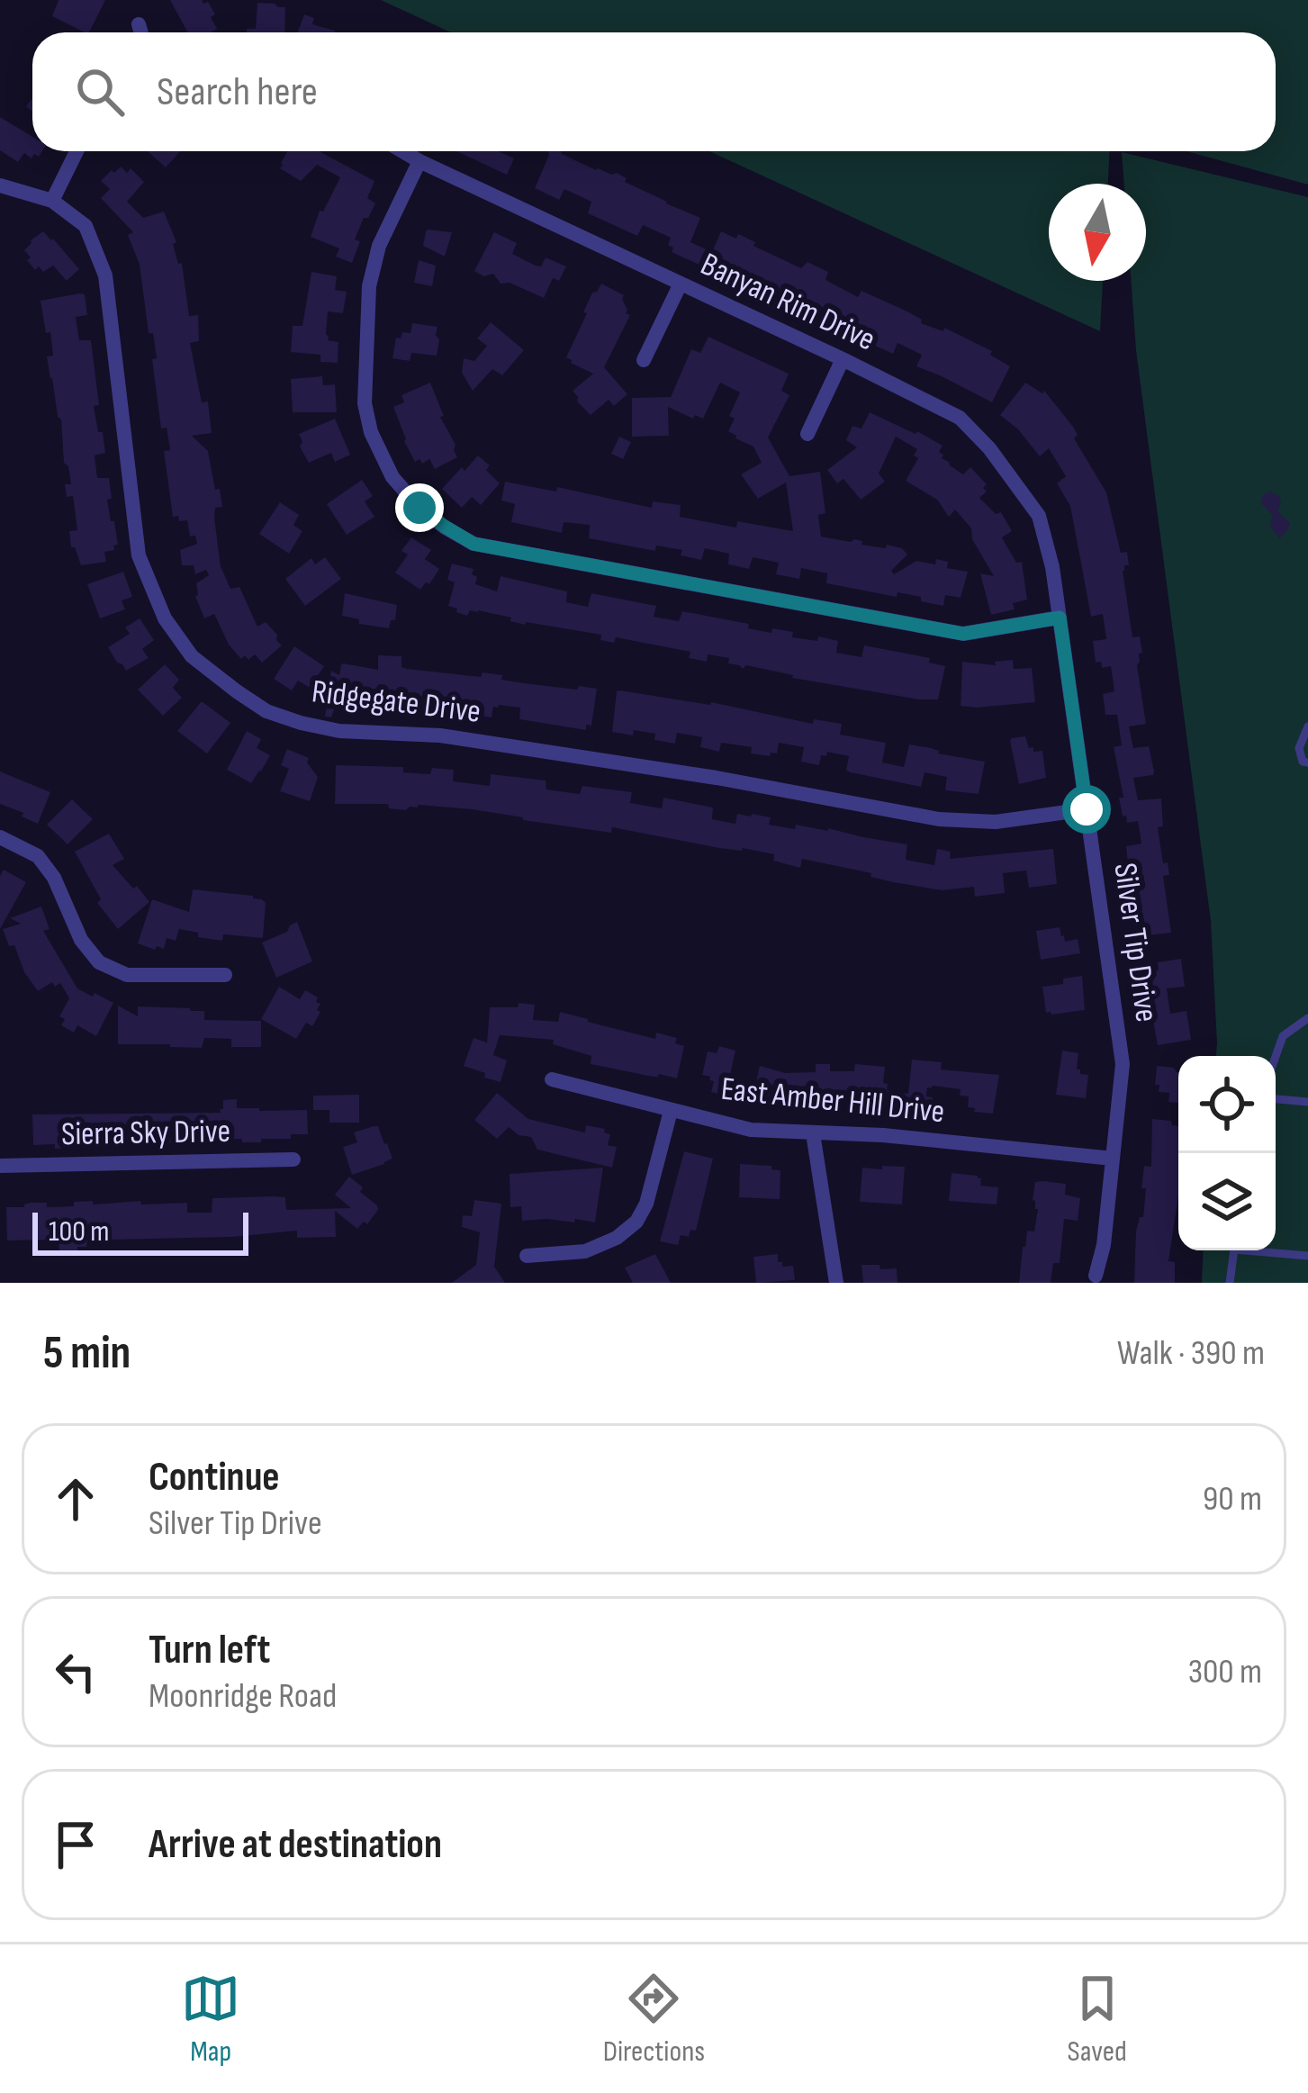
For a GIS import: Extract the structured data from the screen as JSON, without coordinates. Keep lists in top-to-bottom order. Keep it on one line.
{"streets":{"street":["Banyan Rim Drive","Ridgegate Drive","Silver Tip Drive","East Amber Hill Drive","Sierra Sky Drive"]},"crossings":[["Banyan Rim Drive","Silver Tip Drive"],["Ridgegate Drive","Silver Tip Drive"],["Silver Tip Drive","East Amber Hill Drive"]],"scale_bar":"100 m","north":"bottom","page":{"search":"Search here","scale":"100 m","heading":["5 min","Walk · 390 m"],"list":[["Continue","Silver Tip Drive","90 m"],["Turn left","Moonridge Road","300 m"],"Arrive at destination"],"nav":["Map","Directions","Saved"]}}
